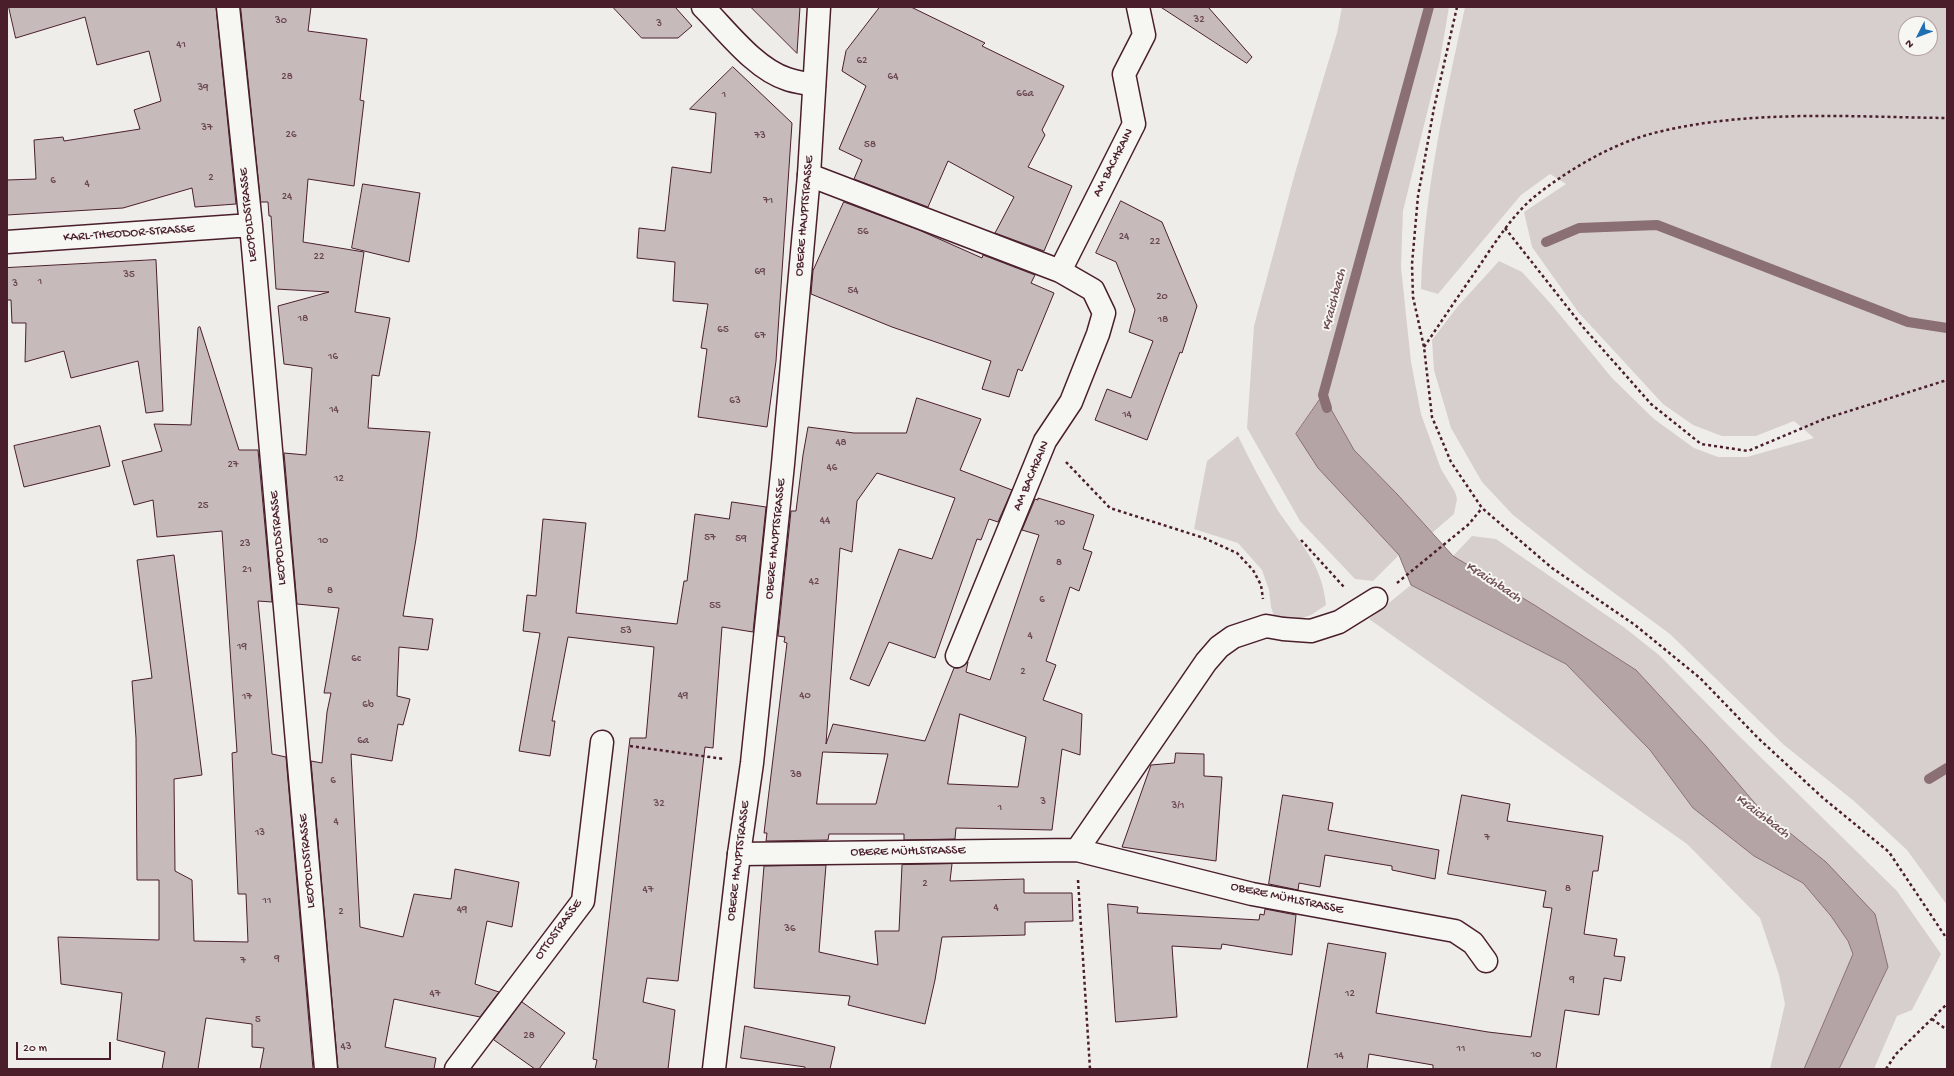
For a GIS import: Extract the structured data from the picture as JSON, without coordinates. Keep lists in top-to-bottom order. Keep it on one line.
{"streets":{"street":["AM BACHRAIN","LEOPOLDSTRASSE","OBERE HAUPTSTRASSE","KARL-THEODOR-STRASSE","OBERE MÜHLSTRASSE","OTTOSTRASSE"]},"crossings":[["AM BACHRAIN","OBERE HAUPTSTRASSE"],["LEOPOLDSTRASSE","KARL-THEODOR-STRASSE"],["OBERE HAUPTSTRASSE","OBERE MÜHLSTRASSE"]],"water":["Kraichbach"],"house_numbers":["32","30","3","41","62","28","64","39","66a","1","37","26","73","58","2","6","4","24","71","56","24","22","22","69","35","1","3","54","20","18","18","65","67","16","63","14","14","48","27","46","12","25","44","10","57","59","10","23","8","21","42","8","6","55","53","4","19","6c","2","49","40","17","6b","6a","38","6","3","32","3/1","1","4","13","7","2","8","47","11","4","49","2","36","9","7","9","47","12","5","28","43","11","10","14"],"scale_bar":"20 m","north":"bottom left"}
